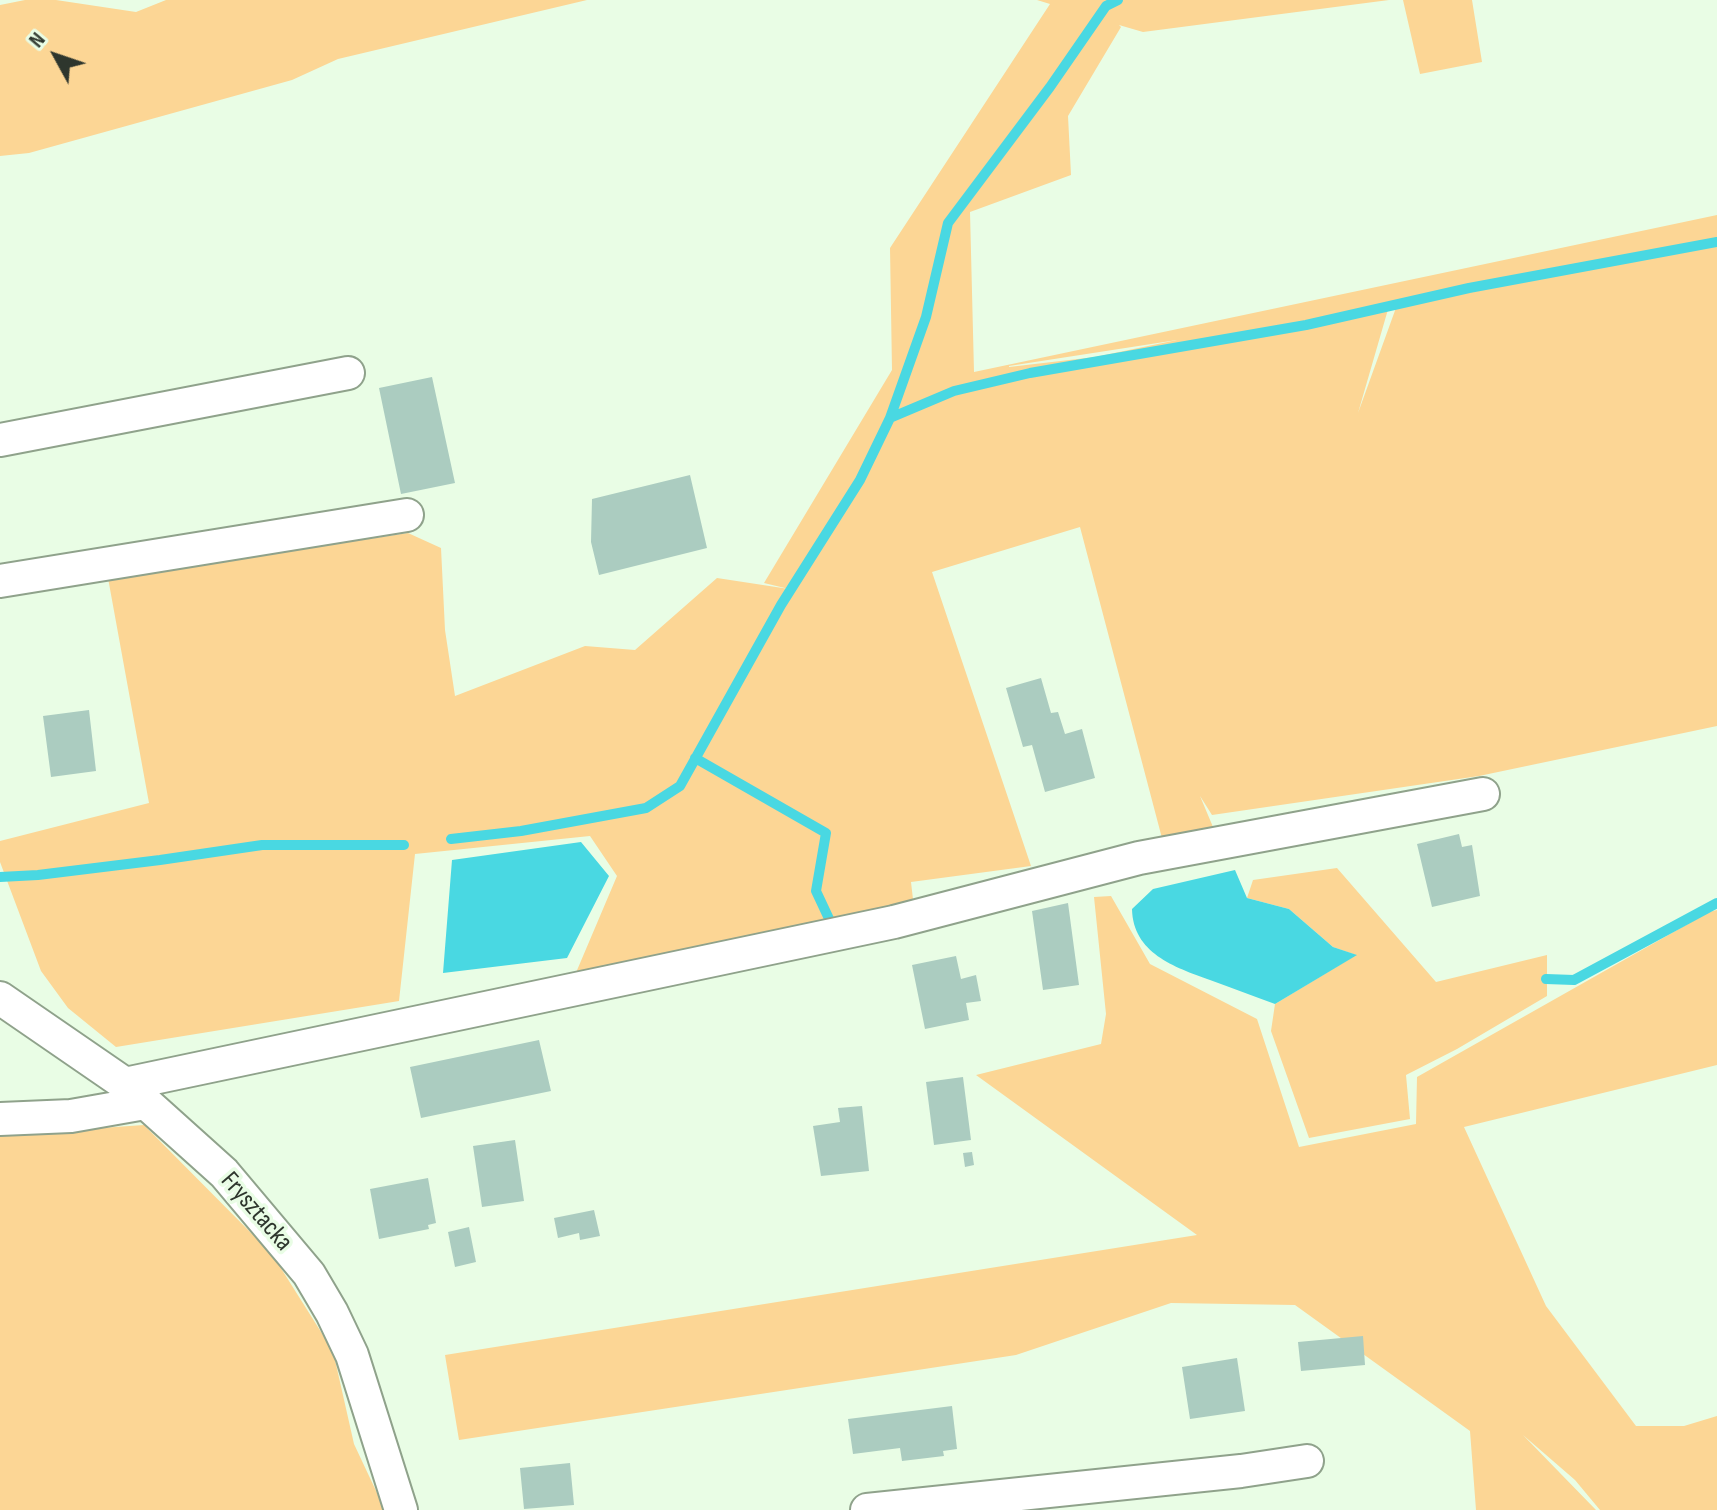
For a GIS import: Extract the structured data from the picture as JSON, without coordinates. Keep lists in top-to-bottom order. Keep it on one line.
{"streets":{"street":["Frysztacka"]},"north":"top left"}
